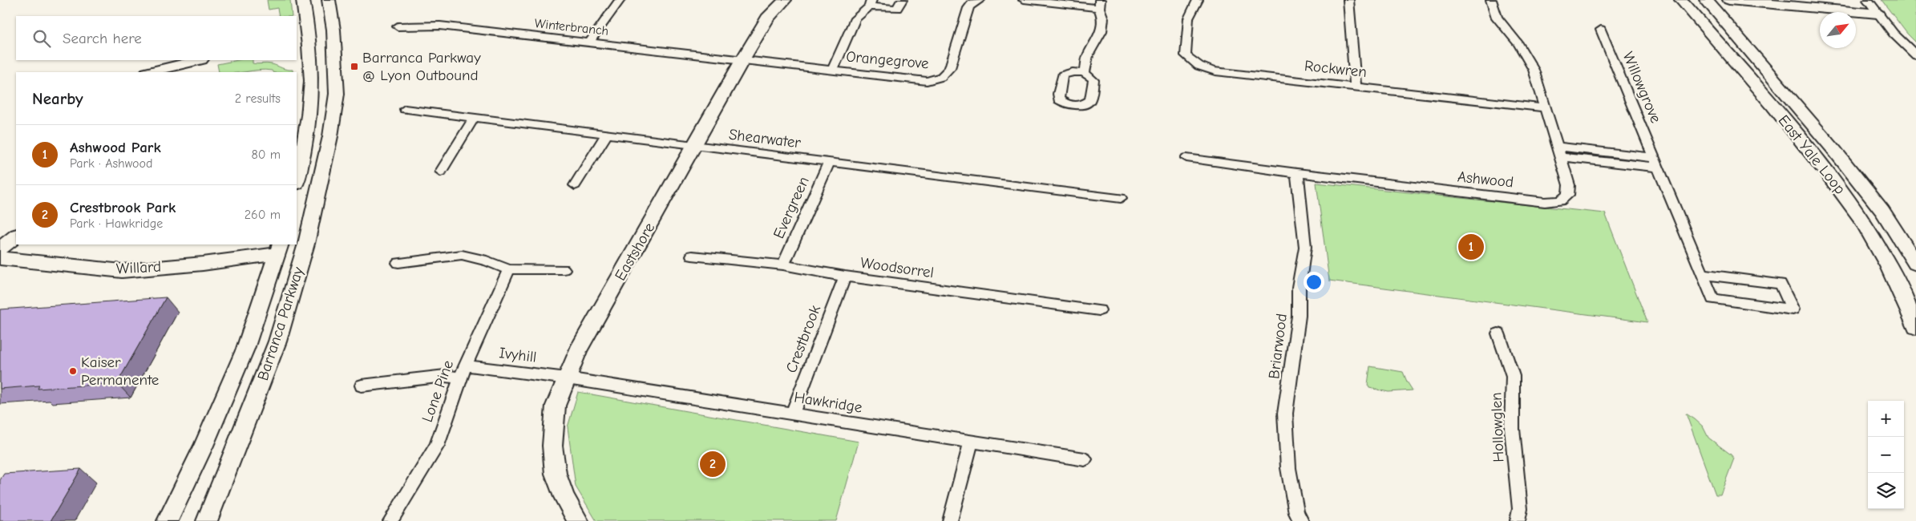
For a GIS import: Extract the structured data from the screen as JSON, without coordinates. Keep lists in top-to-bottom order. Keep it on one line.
{"streets":{"main road":["East Yale Loop","Eastshore","Willard","Barranca Parkway"],"street":["Winterbranch","Orangegrove","Rockwren","Willowgrove","Shearwater","Ashwood","Evergreen","Woodsorrel","Crestbrook","Briarwood","Ivyhill","Lone Pine","Hawkridge","Hollowglen"]},"crossings":[["Winterbranch","Orangegrove"],["Winterbranch","Eastshore"],["Orangegrove","Eastshore"],["Rockwren","Ashwood"],["Shearwater","Evergreen"],["Shearwater","Eastshore"],["Ashwood","Briarwood"],["Evergreen","Woodsorrel"],["Eastshore","Ivyhill"],["Eastshore","Hawkridge"],["Willard","Barranca Parkway"],["Woodsorrel","Crestbrook"],["Crestbrook","Hawkridge"],["Ivyhill","Lone Pine"],["Ivyhill","Hawkridge"]],"places":{"transit":["Barranca Parkway @ Lyon Outbound"],"other":["Kaiser Permanente"]},"north":"top right","page":{"search":"Search here","heading":["Nearby","2 results"],"list":[{"mark":"1","name":"Ashwood Park","note":"Park · Ashwood","value":"80 m"},{"mark":"2","name":"Crestbrook Park","note":"Park · Hawkridge","value":"260 m"}],"pins":["1","2"],"map_buttons":["+","−"]}}
